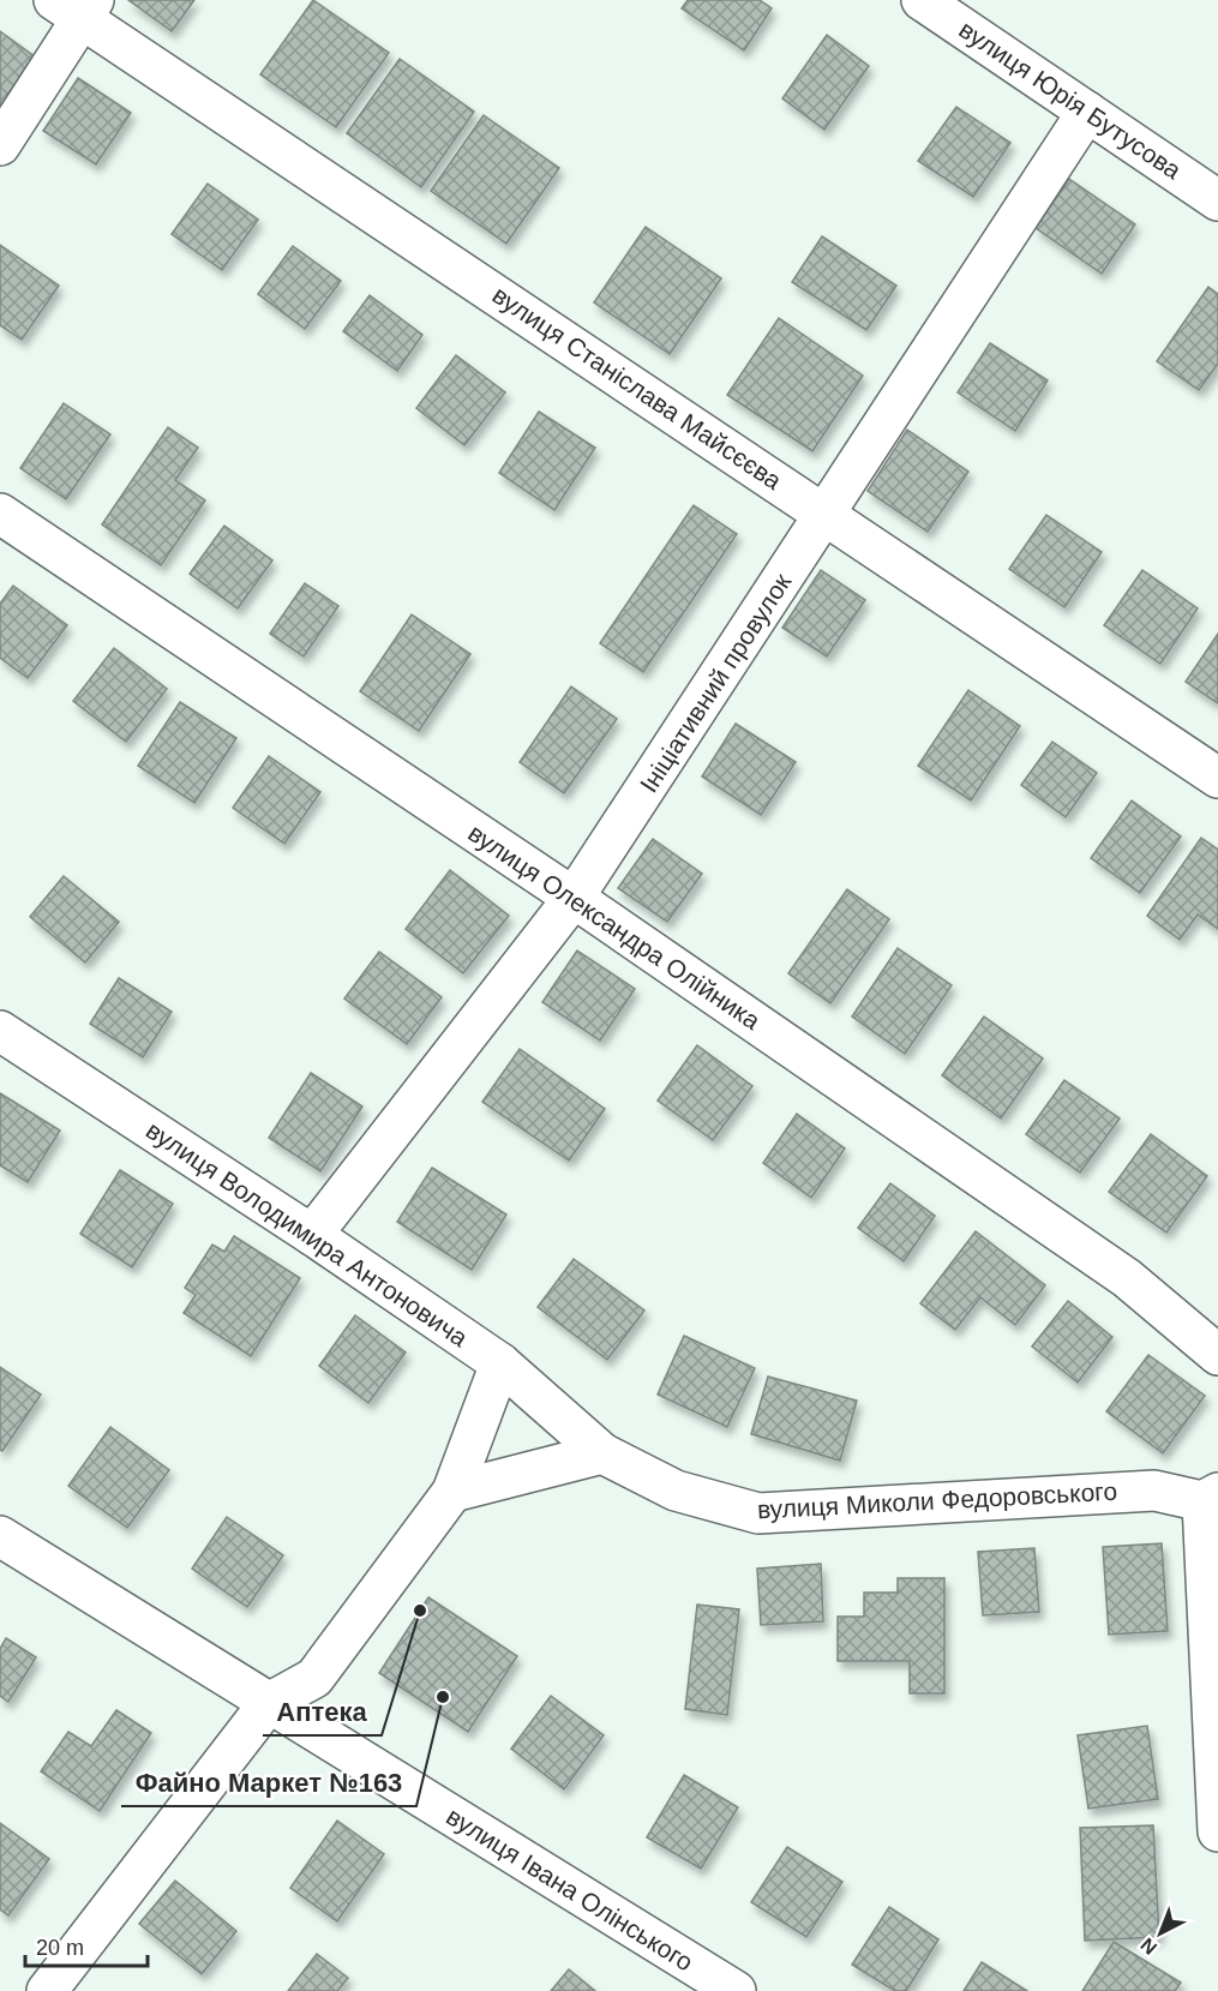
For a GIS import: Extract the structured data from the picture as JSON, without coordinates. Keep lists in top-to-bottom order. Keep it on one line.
{"streets":{"street":["вулиця Юрія Бутусова","вулиця Станіслава Майсєєва","Ініціативний провулок","вулиця Олександра Олійника","вулиця Володимира Антоновича","вулиця Миколи Федоровського","вулиця Івана Олінського"]},"crossings":[["вулиця Юрія Бутусова","Ініціативний провулок"],["вулиця Станіслава Майсєєва","Ініціативний провулок"],["Ініціативний провулок","вулиця Олександра Олійника"],["Ініціативний провулок","вулиця Володимира Антоновича"],["вулиця Володимира Антоновича","вулиця Миколи Федоровського"]],"places":["Аптека","Файно Маркет №163"],"scale_bar":"20 m","north":"bottom left"}
